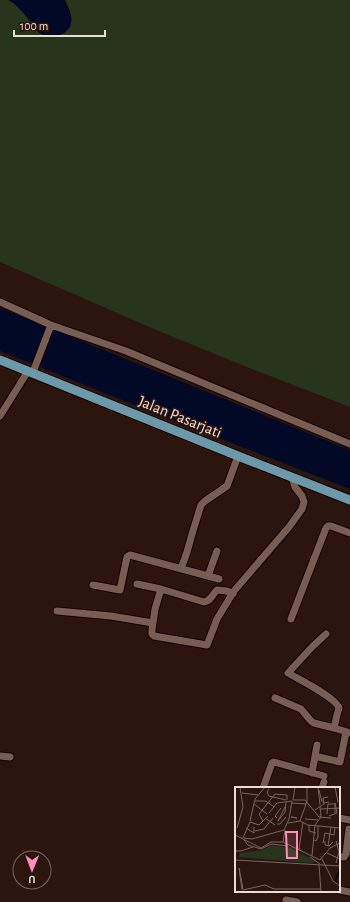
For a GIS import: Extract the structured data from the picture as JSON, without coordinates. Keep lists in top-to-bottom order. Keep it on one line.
{"streets":{"main road":["Jalan Pasarjati"]},"scale_bar":"100 m","north":"bottom"}
